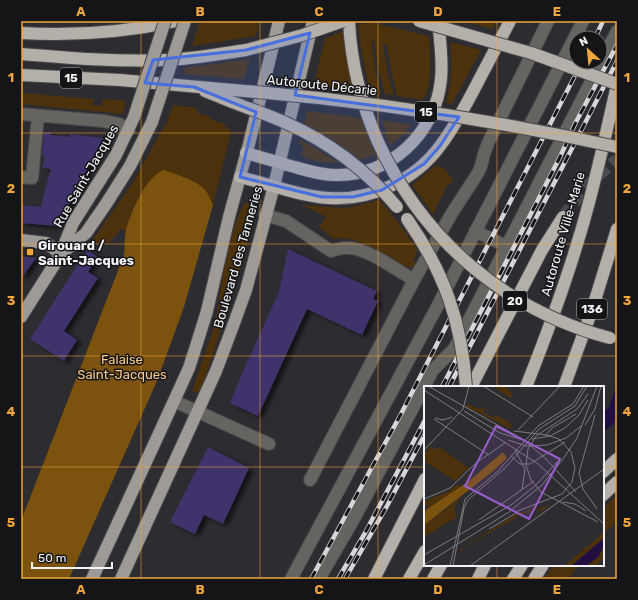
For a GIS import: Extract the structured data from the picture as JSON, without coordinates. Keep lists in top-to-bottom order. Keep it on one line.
{"streets":{"highway":["15","Autoroute Décarie","Autoroute Ville-Marie","20","136"],"main road":["Rue Saint-Jacques","Boulevard des Tanneries"]},"parks":["Falaise Saint-Jacques"],"places":{"transit":["Girouard / Saint-Jacques"]},"scale_bar":"50 m","north":"top left","grid":{"columns":["A","B","C","D","E"],"rows":["1","2","3","4","5"]}}
